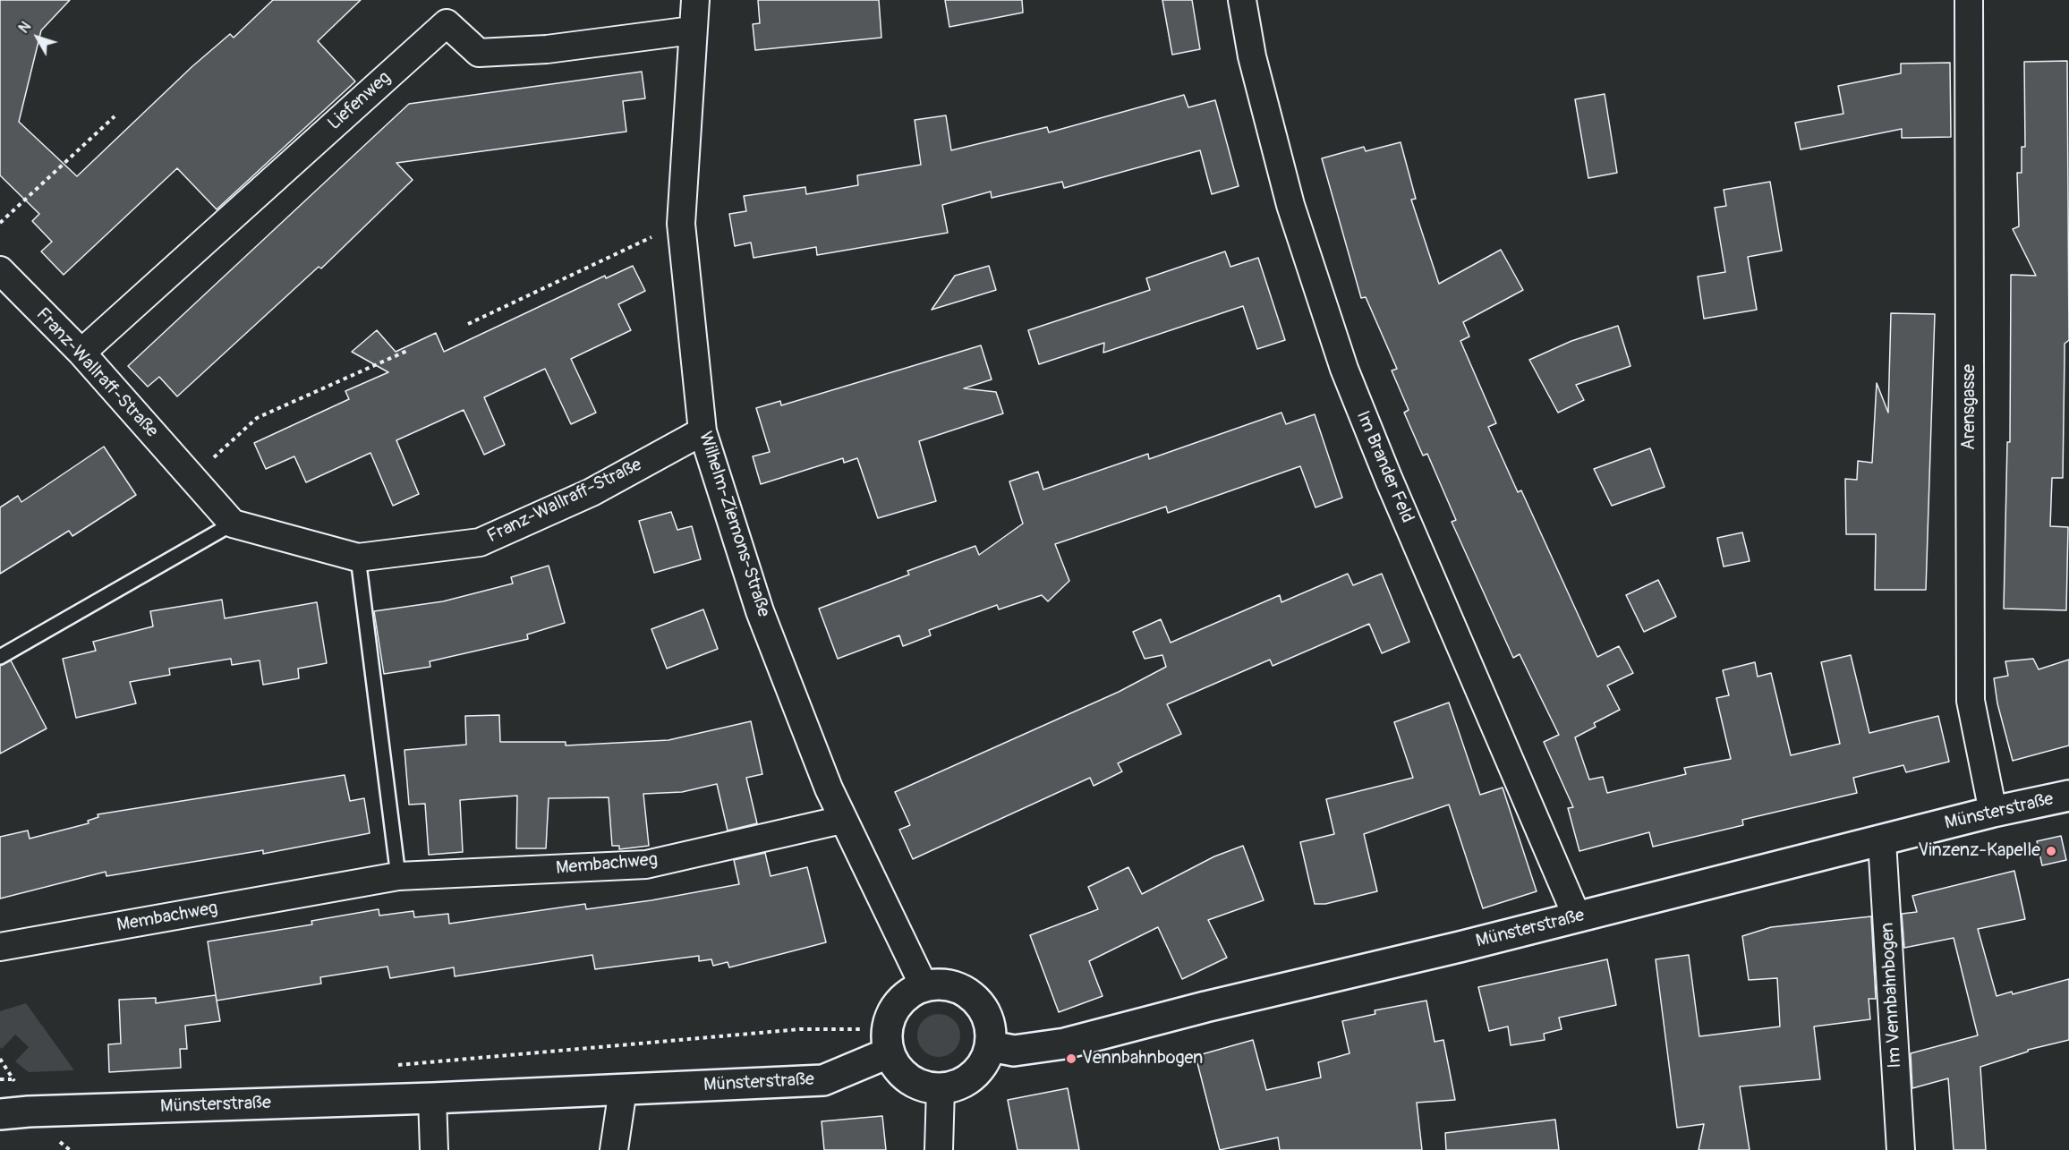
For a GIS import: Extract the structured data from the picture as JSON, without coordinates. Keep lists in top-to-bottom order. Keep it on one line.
{"streets":{"street":["Liefenweg","Franz-Wallraff-Straße","Arensgasse","Im Brander Feld","Wilhelm-Ziemons-Straße","Münsterstraße","Membachweg","Im Vennbahnbogen"]},"crossings":[["Liefenweg","Franz-Wallraff-Straße"],["Liefenweg","Wilhelm-Ziemons-Straße"],["Franz-Wallraff-Straße","Wilhelm-Ziemons-Straße"],["Arensgasse","Münsterstraße"],["Im Brander Feld","Münsterstraße"],["Wilhelm-Ziemons-Straße","Münsterstraße"],["Wilhelm-Ziemons-Straße","Membachweg"],["Münsterstraße","Im Vennbahnbogen"]],"places":["Vinzenz-Kapelle","Vennbahnbogen"],"north":"top left"}
